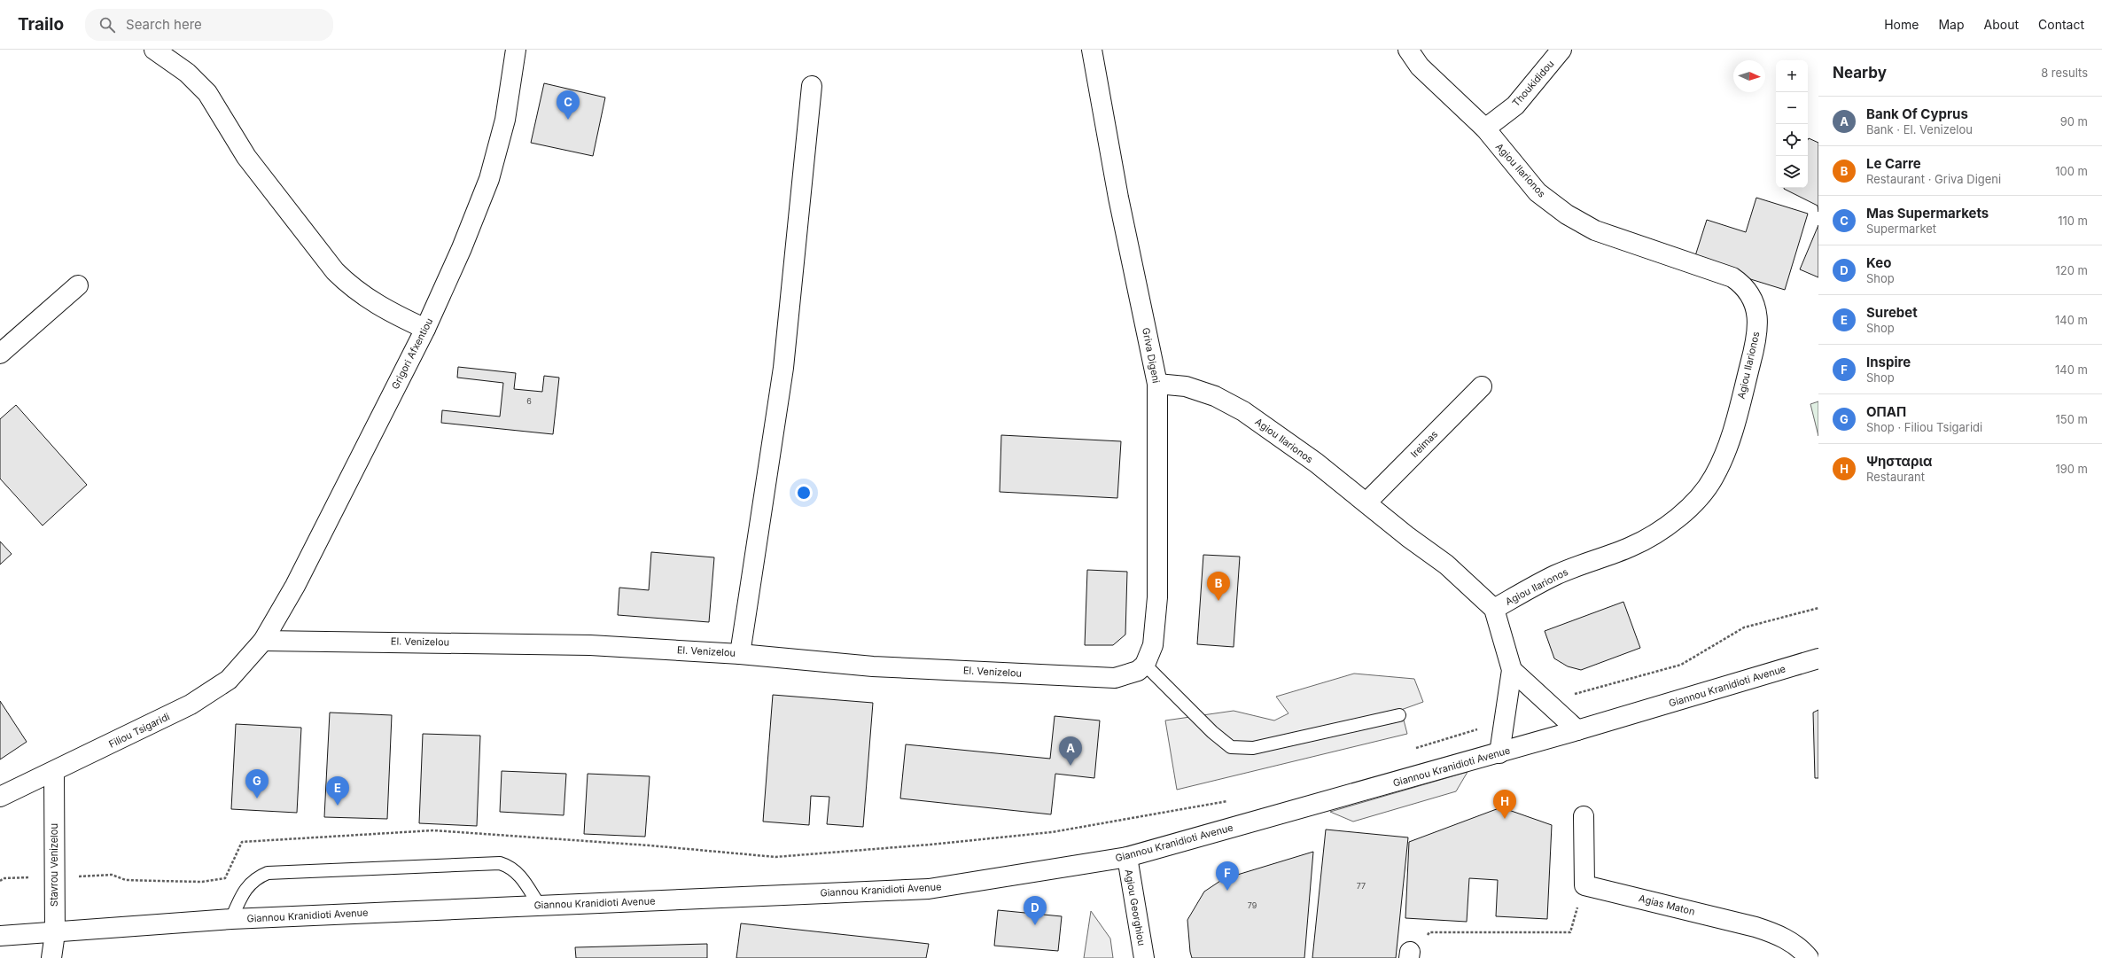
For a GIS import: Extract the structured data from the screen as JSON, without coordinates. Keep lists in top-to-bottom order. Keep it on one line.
{"streets":{"street":["Thoukididou","Agiou Ilarionos","Grigori Afxentiou","Griva Digeni","Ireimas","El. Venizelou","Giannou Kranidioti Avenue","Filiou Tsigaridi","Stavrou Venizelou","Agias Maton","Agiou Georghiou"]},"crossings":[["Thoukididou","Agiou Ilarionos"],["Agiou Ilarionos","Griva Digeni"],["Agiou Ilarionos","Ireimas"],["Agiou Ilarionos","Giannou Kranidioti Avenue"],["Grigori Afxentiou","El. Venizelou"],["Grigori Afxentiou","Filiou Tsigaridi"],["Griva Digeni","El. Venizelou"],["El. Venizelou","Filiou Tsigaridi"],["Giannou Kranidioti Avenue","Stavrou Venizelou"],["Giannou Kranidioti Avenue","Agiou Georghiou"],["Filiou Tsigaridi","Stavrou Venizelou"]],"house_numbers":["6","77","79"],"north":"right","page":{"header":"Trailo","search":"Search here","nav":["Home","Map","About","Contact"],"heading":["Nearby","8 results"],"map_buttons":["+","−"],"pins":["C","B","A","G","E","H","F","D"],"list":[{"mark":"A","name":"Bank Of Cyprus","note":"Bank · El. Venizelou","value":"90 m"},{"mark":"B","name":"Le Carre","note":"Restaurant · Griva Digeni","value":"100 m"},{"mark":"C","name":"Mas Supermarkets","note":"Supermarket","value":"110 m"},{"mark":"D","name":"Keo","note":"Shop","value":"120 m"},{"mark":"E","name":"Surebet","note":"Shop","value":"140 m"},{"mark":"F","name":"Inspire","note":"Shop","value":"140 m"},{"mark":"G","name":"ΟΠΑΠ","note":"Shop · Filiou Tsigaridi","value":"150 m"},{"mark":"H","name":"Ψησταρια","note":"Restaurant","value":"190 m"}]}}
